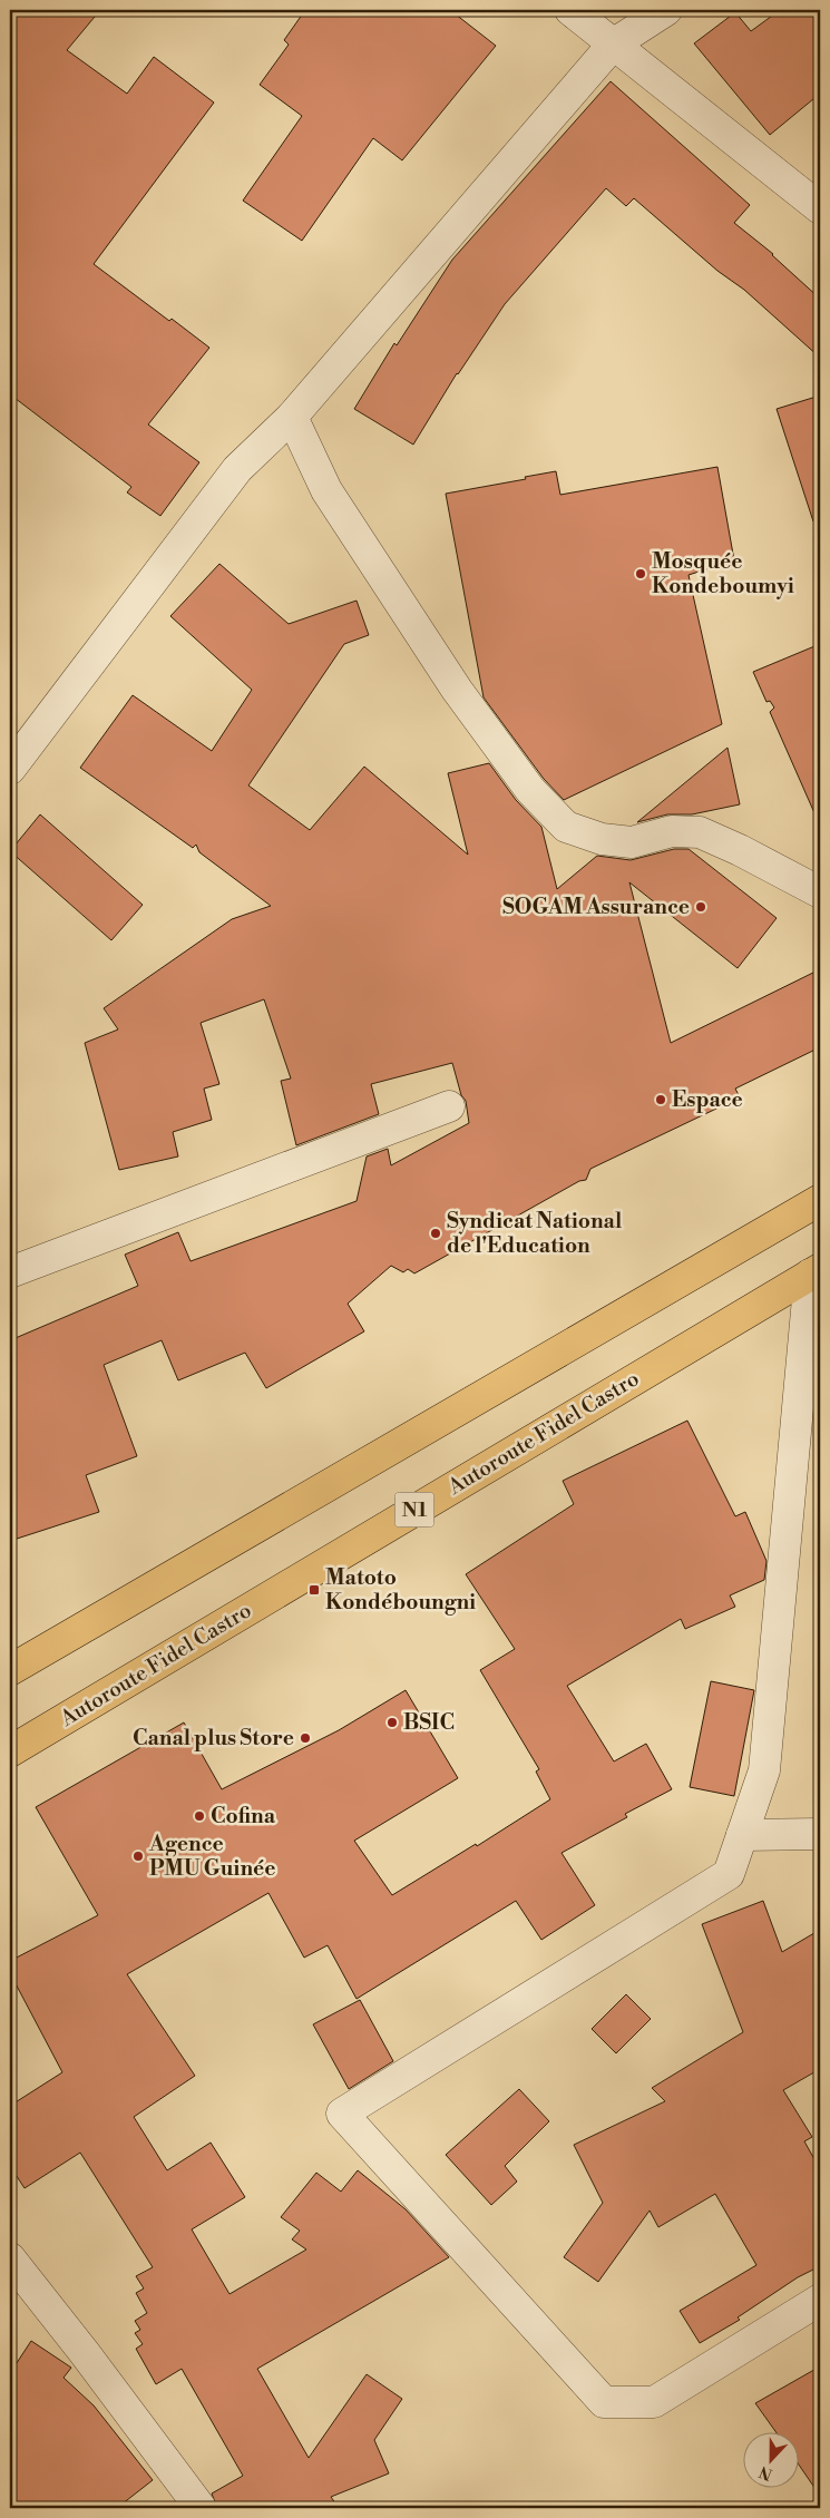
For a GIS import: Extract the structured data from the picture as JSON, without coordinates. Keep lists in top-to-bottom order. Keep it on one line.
{"streets":{"highway":["Autoroute Fidel Castro","N1"]},"places":{"other":["Mosquée Kondeboumyi","SOGAM Assurance","Espace","Syndicat National de l'Education","BSIC","Canal plus Store","Cofina","Agence PMU Guinée"],"transit":["Matoto Kondéboungni"]},"north":"bottom"}
